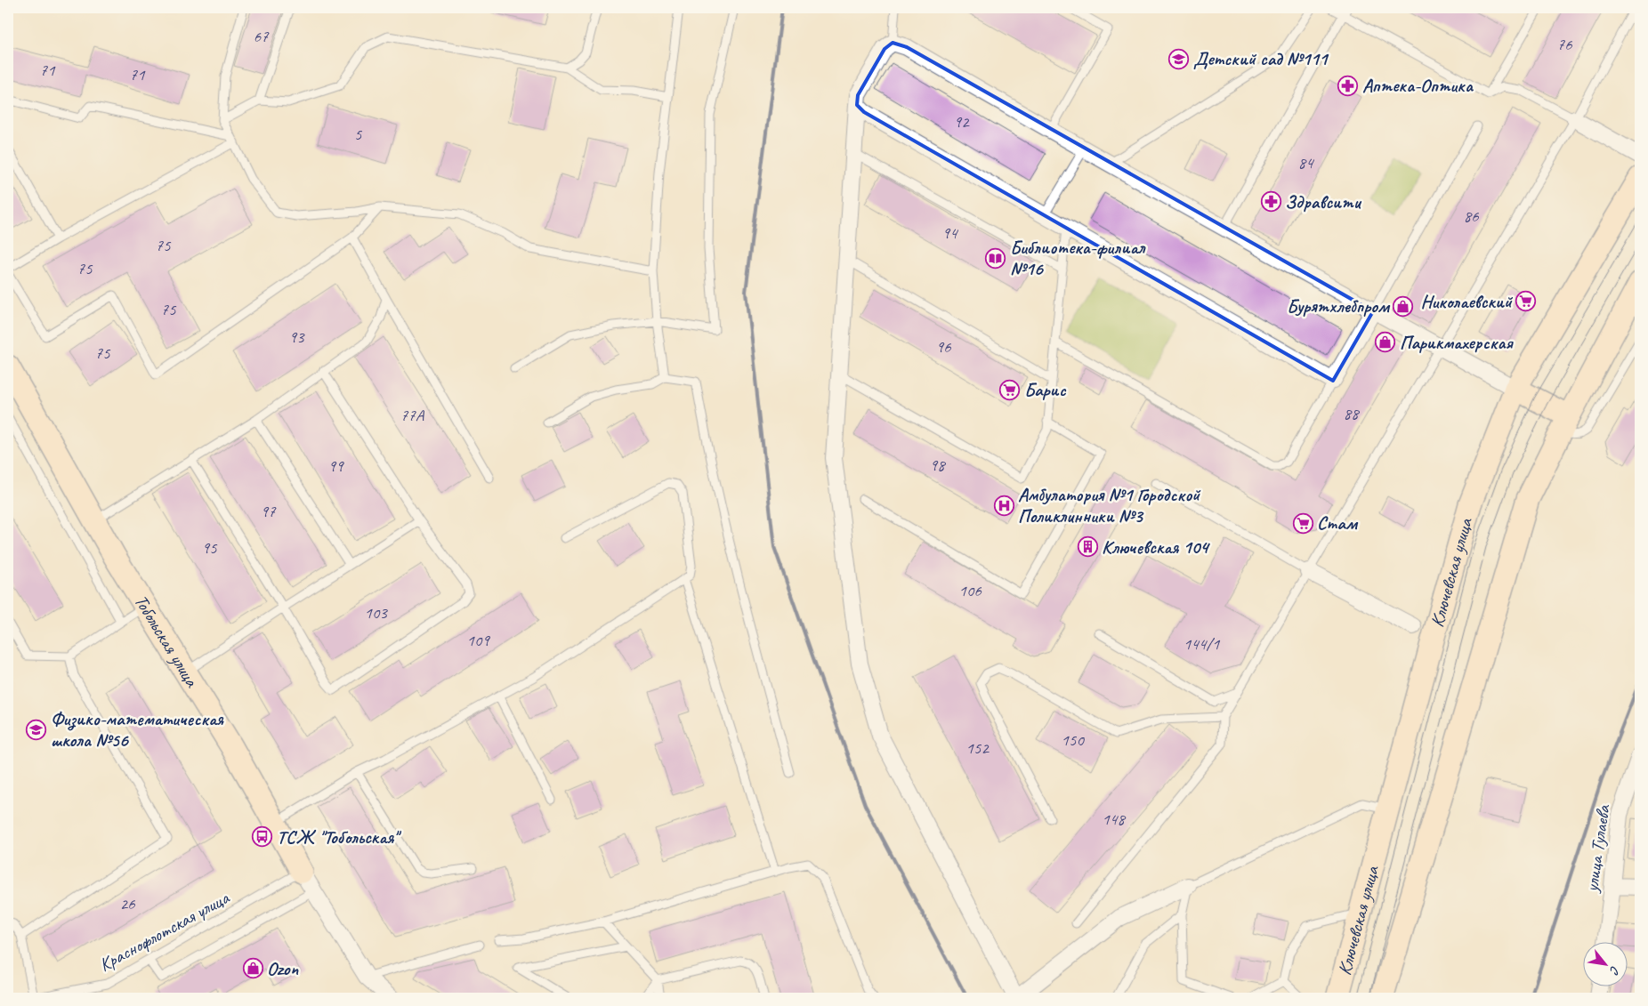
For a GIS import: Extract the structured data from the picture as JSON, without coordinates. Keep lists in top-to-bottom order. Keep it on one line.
{"streets":{"main road":["Ключевская улица","Тобольская улица"],"street":["улица Тулаева"],"lane":["Краснофлотская улица"]},"crossings":[["Тобольская улица","Краснофлотская улица"]],"places":{"school or university":["Детский сад №111","Физико-математическая школа №56"],"pharmacy":["Аптека-Оптика","Здравсити"],"library":["Библиотека-филиал №16"],"supermarket":["Николаевский","Барис","Стам"],"shop":["Бурятхлебпром","Парикмахерская","Ozon"],"hospital":["Амбулатория №1 Городской Поликлинники №3"],"building":["Ключевская 104"],"bus stop":["ТСЖ \"Тобольская\""]},"house_numbers":["67","76","71","71","92","5","84","86","94","75","75","75","93","96","75","88","77А","98","99","97","95","106","103","109","144/1","150","152","148","26"],"north":"bottom right"}
